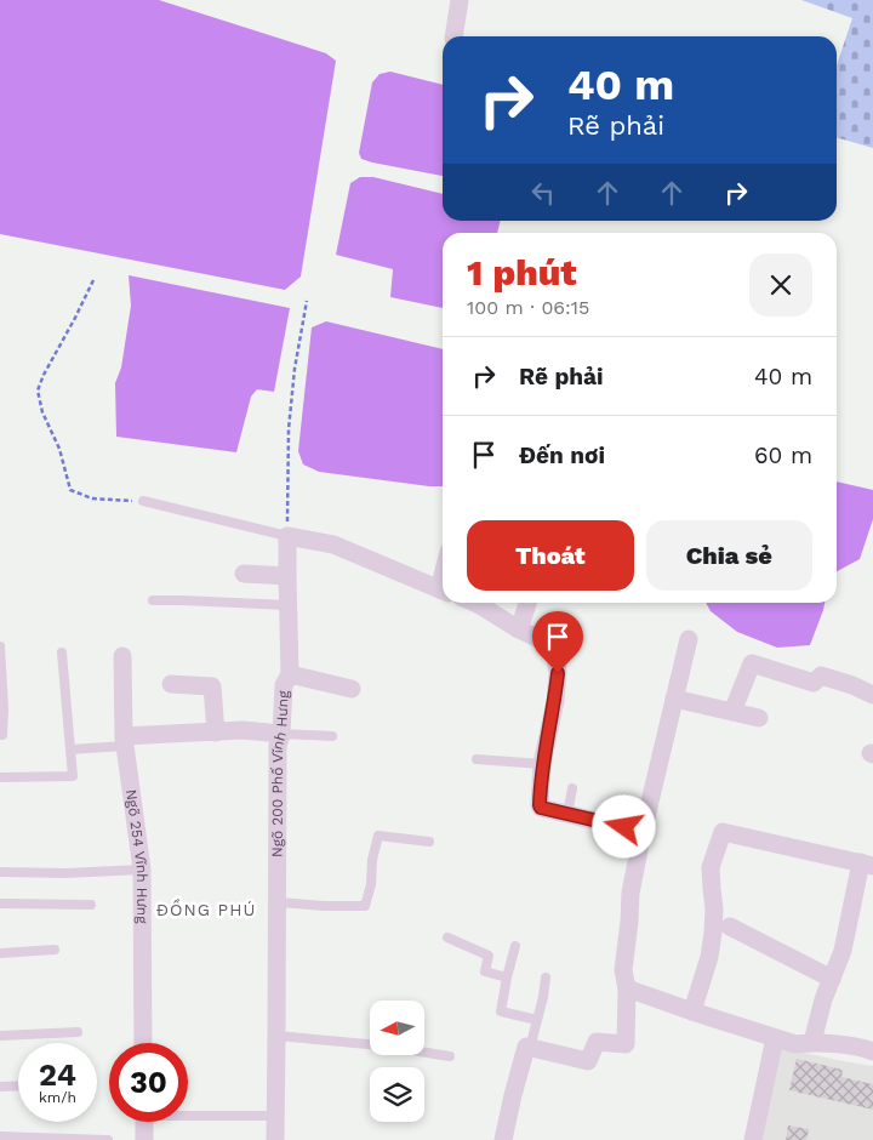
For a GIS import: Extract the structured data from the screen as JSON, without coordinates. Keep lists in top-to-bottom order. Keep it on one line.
{"streets":{"street":["Ngõ 200 Phố Vĩnh Hưng","Ngõ 254 Vĩnh Hưng"]},"districts":["ĐỒNG PHÚ"],"north":"left","page":{"turn":["40 m","Rẽ phải"],"heading":["1 phút","100 m · 06:15"],"list":[{"name":"Rẽ phải","value":"40 m"},{"name":"Đến nơi","value":"60 m"}],"buttons":["Thoát","Chia sẻ"],"speed":"24 km/h","limit":"30"}}
